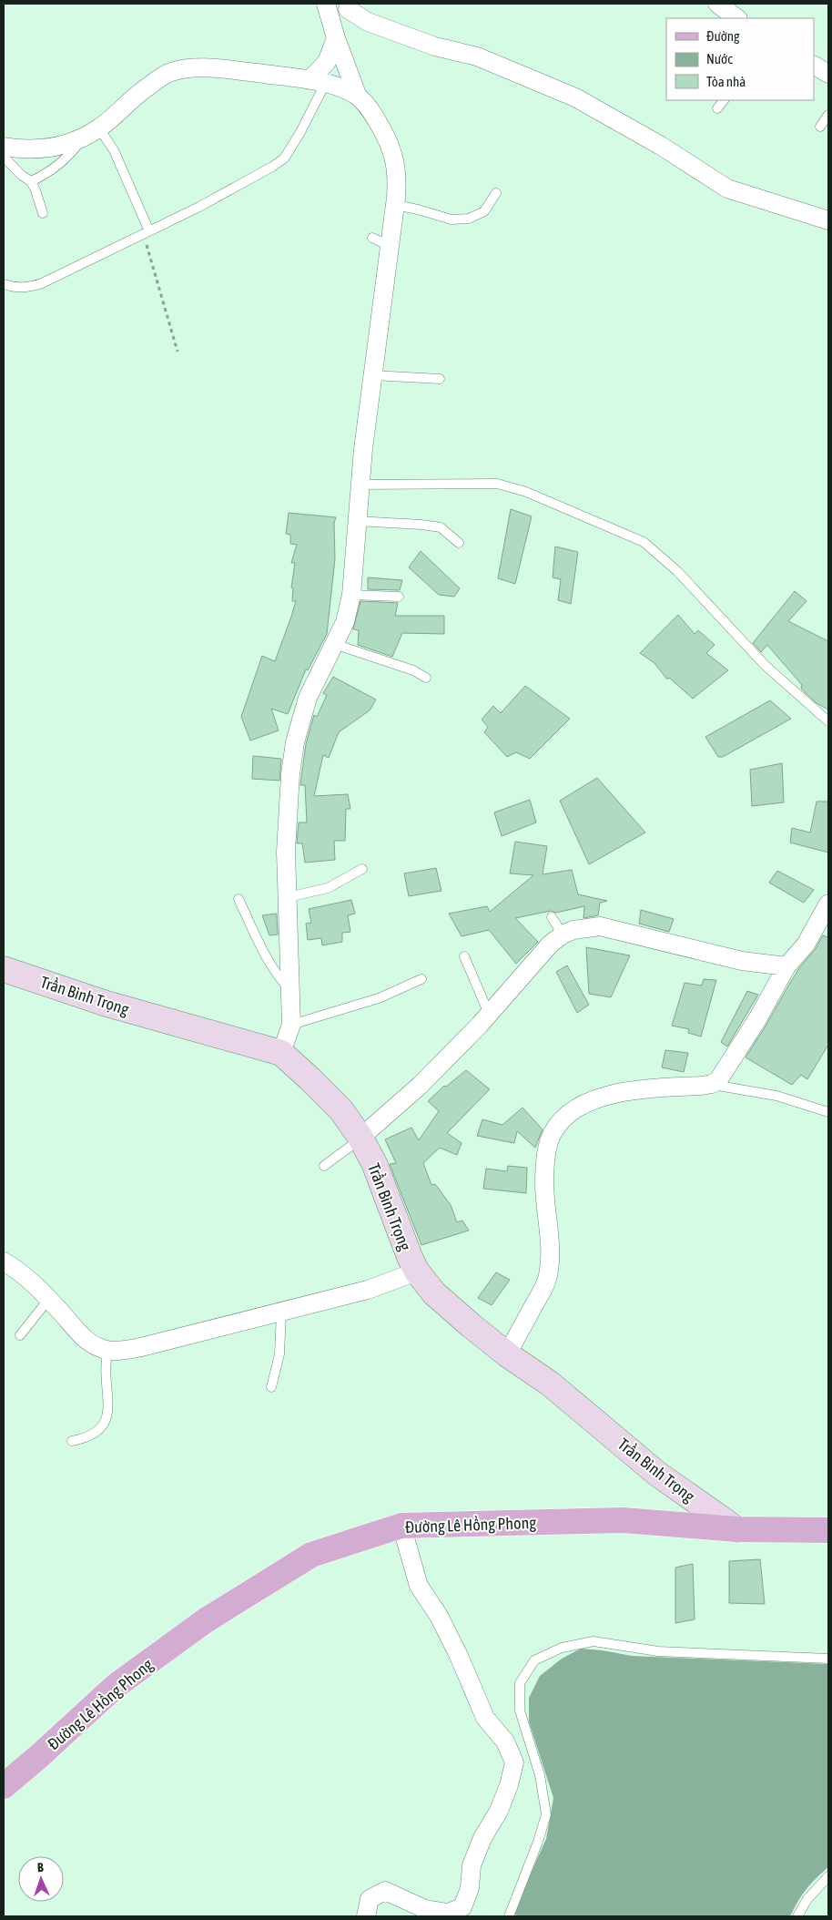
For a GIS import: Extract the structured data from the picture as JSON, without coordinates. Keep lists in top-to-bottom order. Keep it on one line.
{"streets":{"main road":["Đường Lê Hồng Phong"],"street":["Trần Bình Trọng"]},"crossings":[["Trần Bình Trọng","Đường Lê Hồng Phong"]],"legend":["Đường","Nước","Tòa nhà"],"north":"top"}
